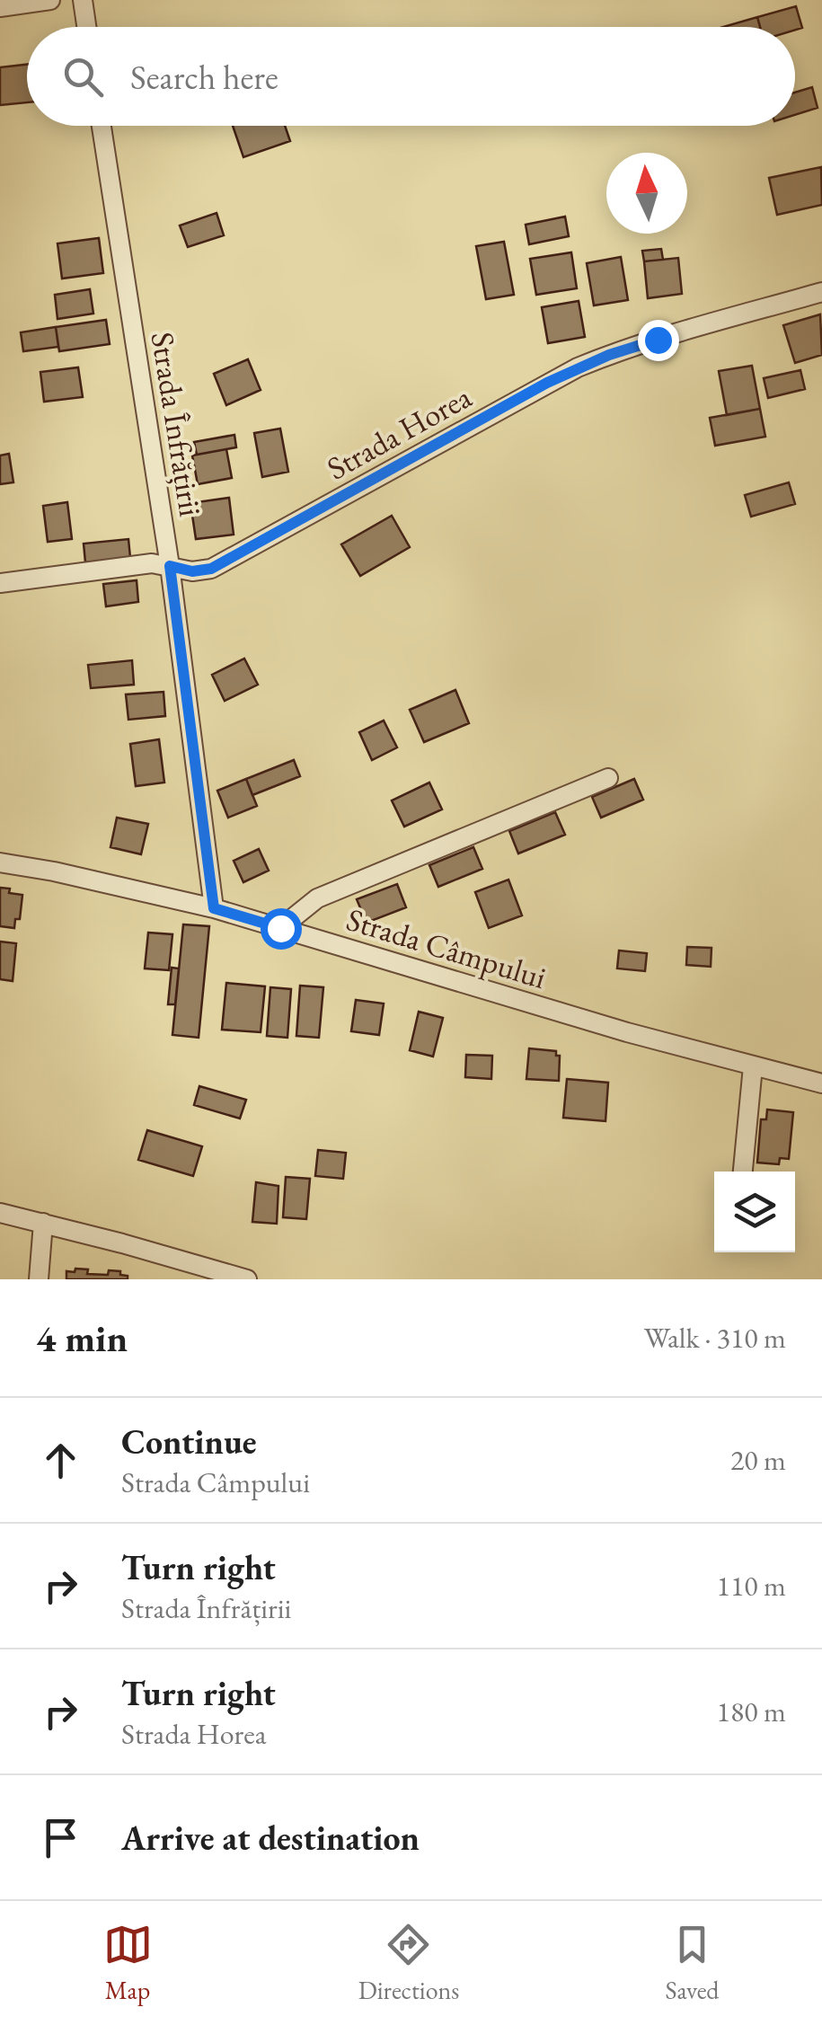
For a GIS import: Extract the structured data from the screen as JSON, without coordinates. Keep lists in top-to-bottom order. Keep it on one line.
{"streets":{"street":["Strada Înfrățirii","Strada Horea","Strada Câmpului"]},"crossings":[["Strada Înfrățirii","Strada Horea"],["Strada Înfrățirii","Strada Câmpului"]],"north":"top","page":{"search":"Search here","heading":["4 min","Walk · 310 m"],"list":[["Continue","Strada Câmpului","20 m"],["Turn right","Strada Înfrățirii","110 m"],["Turn right","Strada Horea","180 m"],"Arrive at destination"],"nav":["Map","Directions","Saved"]}}
